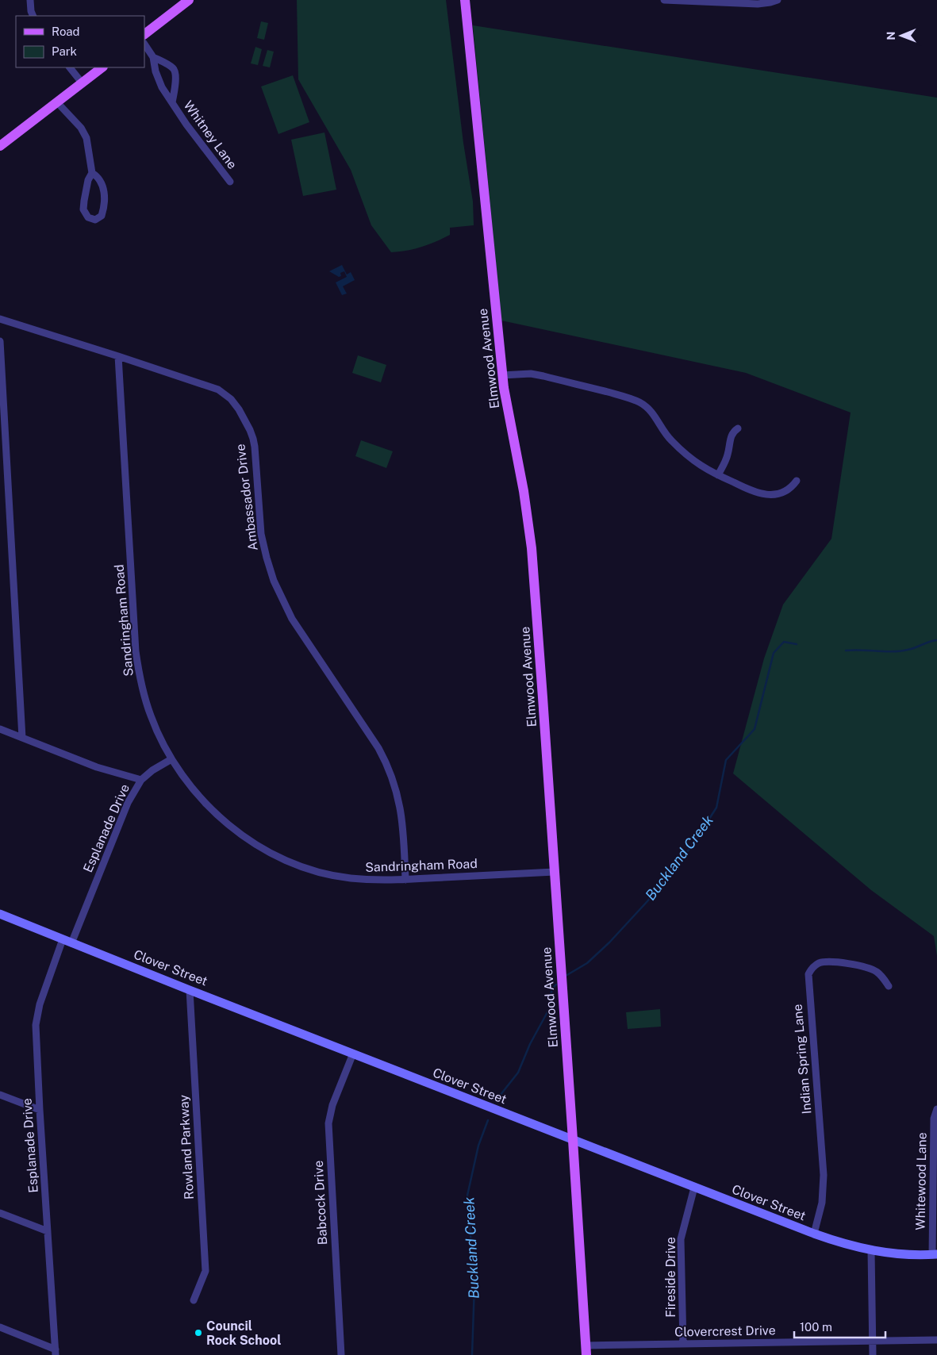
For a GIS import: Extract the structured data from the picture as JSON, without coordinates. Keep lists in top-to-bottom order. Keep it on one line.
{"streets":{"main road":["Elmwood Avenue","Clover Street"],"street":["Whitney Lane","Ambassador Drive","Sandringham Road","Esplanade Drive","Indian Spring Lane","Rowland Parkway","Whitewood Lane","Babcock Drive","Fireside Drive","Clovercrest Drive"]},"crossings":[["Elmwood Avenue","Sandringham Road"],["Elmwood Avenue","Clover Street"],["Elmwood Avenue","Clovercrest Drive"],["Ambassador Drive","Sandringham Road"],["Sandringham Road","Esplanade Drive"],["Esplanade Drive","Clover Street"],["Clover Street","Indian Spring Lane"],["Clover Street","Rowland Parkway"],["Clover Street","Whitewood Lane"],["Clover Street","Babcock Drive"],["Clover Street","Fireside Drive"],["Fireside Drive","Clovercrest Drive"]],"water":["Buckland Creek"],"places":["Council Rock School"],"legend":["Road","Park"],"scale_bar":"100 m","north":"left"}
